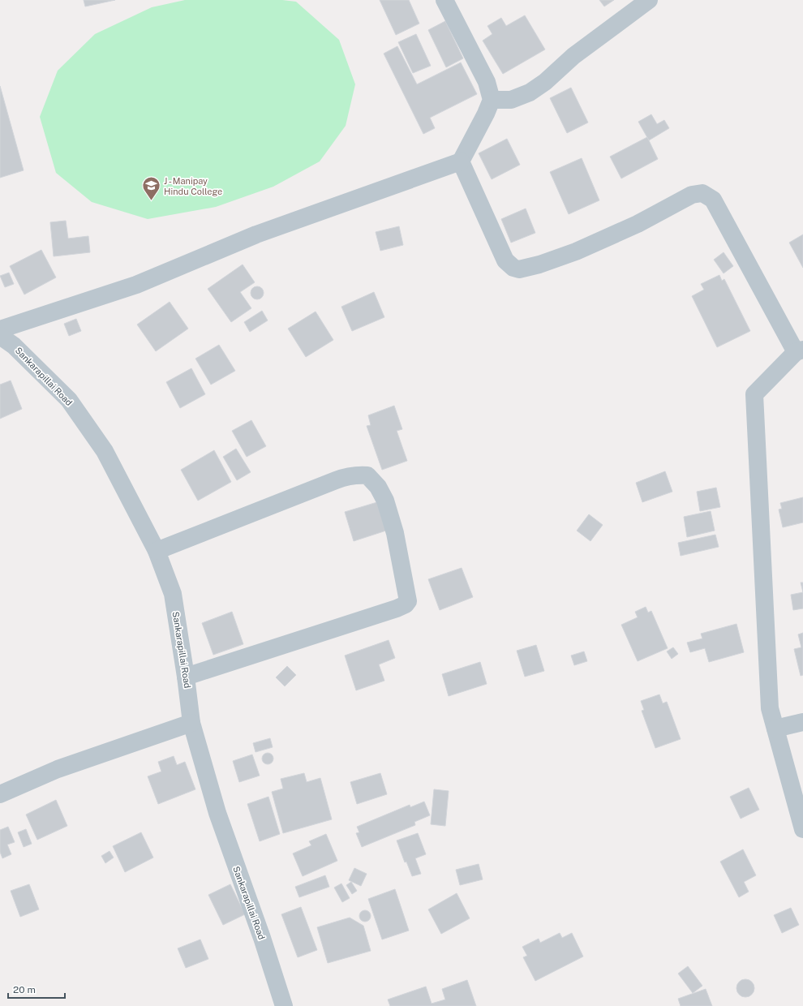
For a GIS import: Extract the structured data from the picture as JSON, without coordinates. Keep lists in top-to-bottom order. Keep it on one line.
{"streets":{"street":["Sankarapillai Road"]},"places":{"school or university":["J - Manipay Hindu College"]},"scale_bar":"20 m"}
